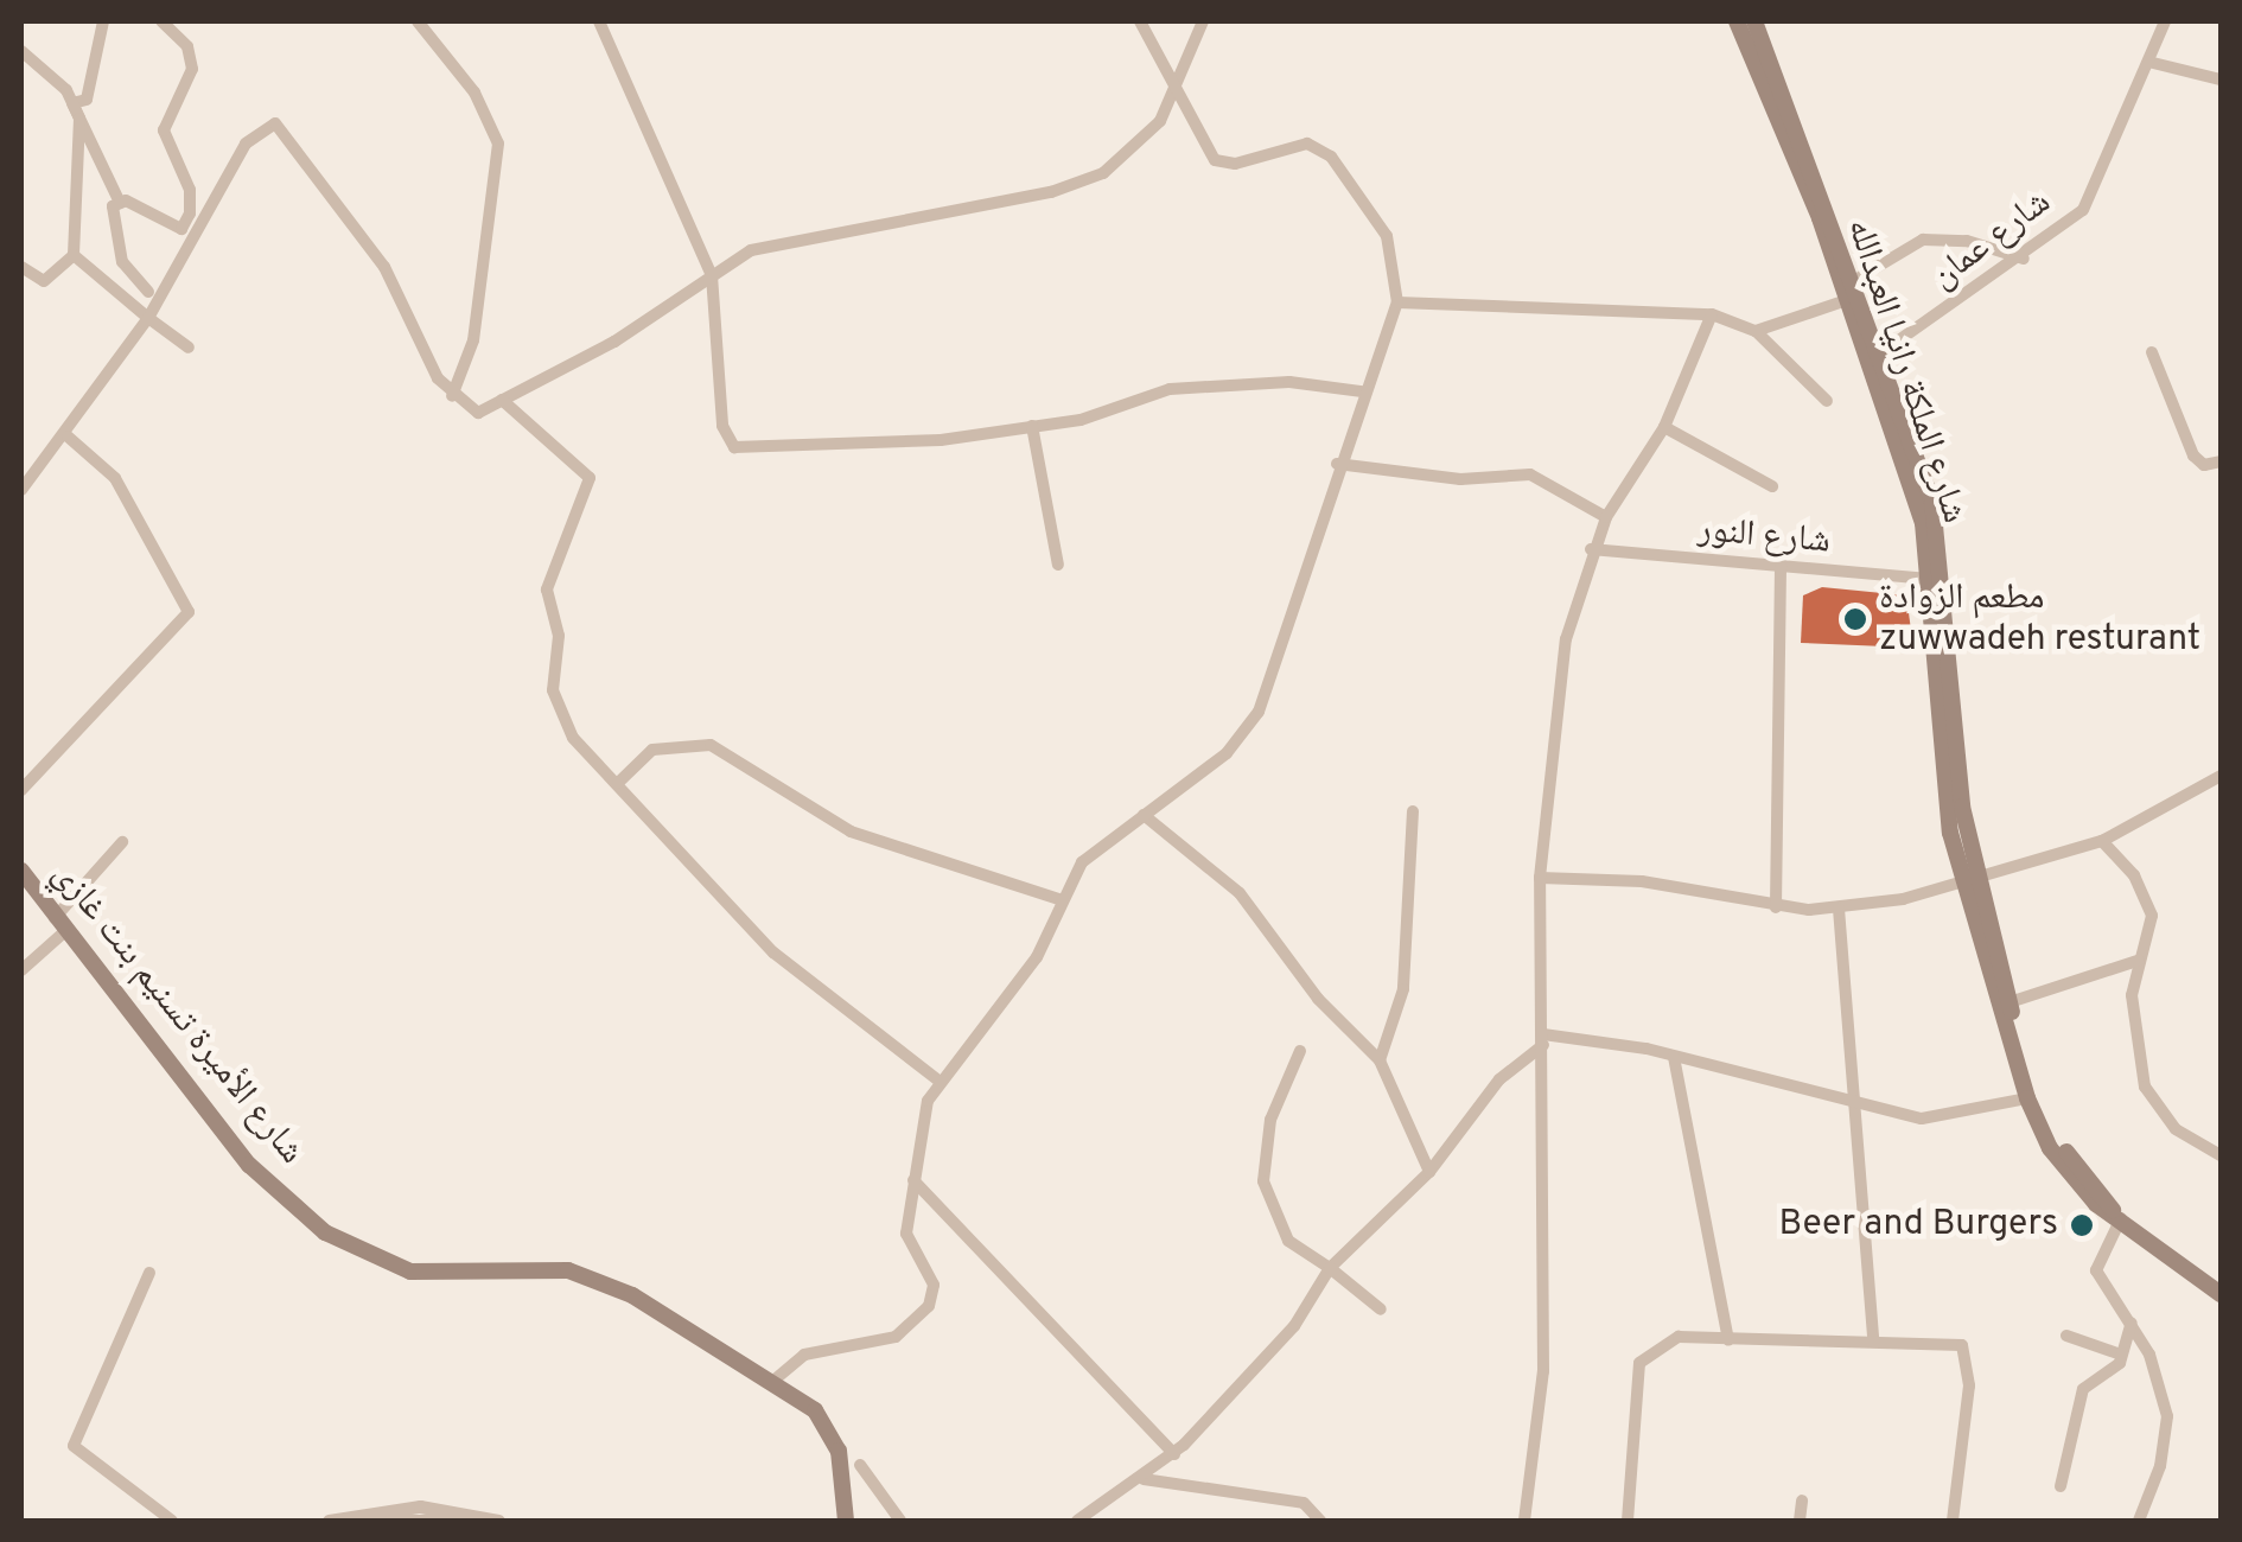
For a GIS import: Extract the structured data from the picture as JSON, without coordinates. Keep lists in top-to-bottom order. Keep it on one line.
{"streets":{"main road":["شارع الملكة رانيا العبدالله","شارع الأميرة تسنيم بنت غازي"],"street":["شارع عمان","شارع النور"]},"crossings":[["شارع عمان","شارع الملكة رانيا العبدالله"],["شارع الملكة رانيا العبدالله","شارع النور"]],"places":["مطعم الزوادة zuwwadeh resturant","Beer and Burgers"]}
